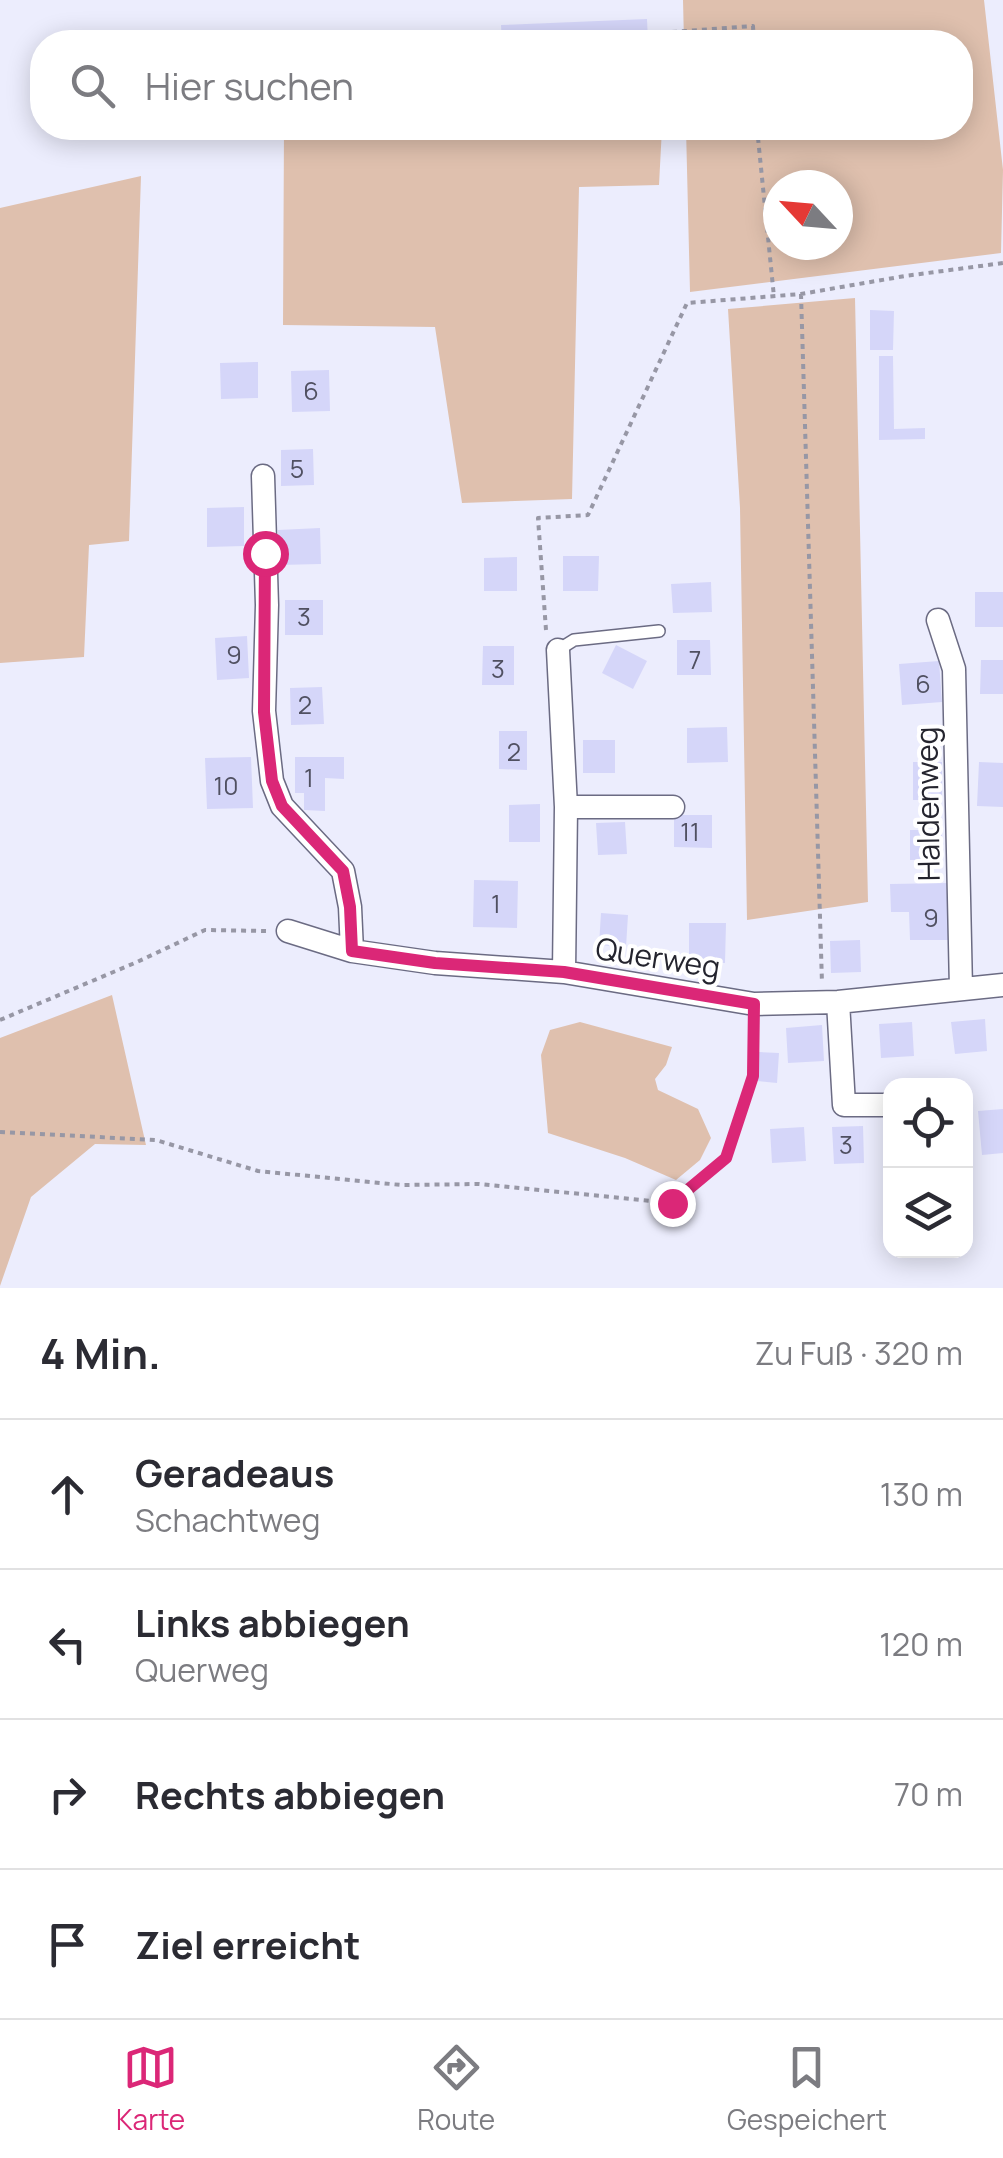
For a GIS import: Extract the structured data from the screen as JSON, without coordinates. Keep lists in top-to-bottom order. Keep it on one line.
{"streets":{"street":["Haldenweg","Querweg"]},"crossings":[["Haldenweg","Querweg"]],"house_numbers":["6","5","3","9","7","3","6","2","2","1","10","11","1","9","3"],"north":"top left","page":{"search":"Hier suchen","heading":["4 Min.","Zu Fuß · 320 m"],"list":[["Geradeaus","Schachtweg","130 m"],["Links abbiegen","Querweg","120 m"],["Rechts abbiegen","70 m"],"Ziel erreicht"],"nav":["Karte","Route","Gespeichert"]}}
